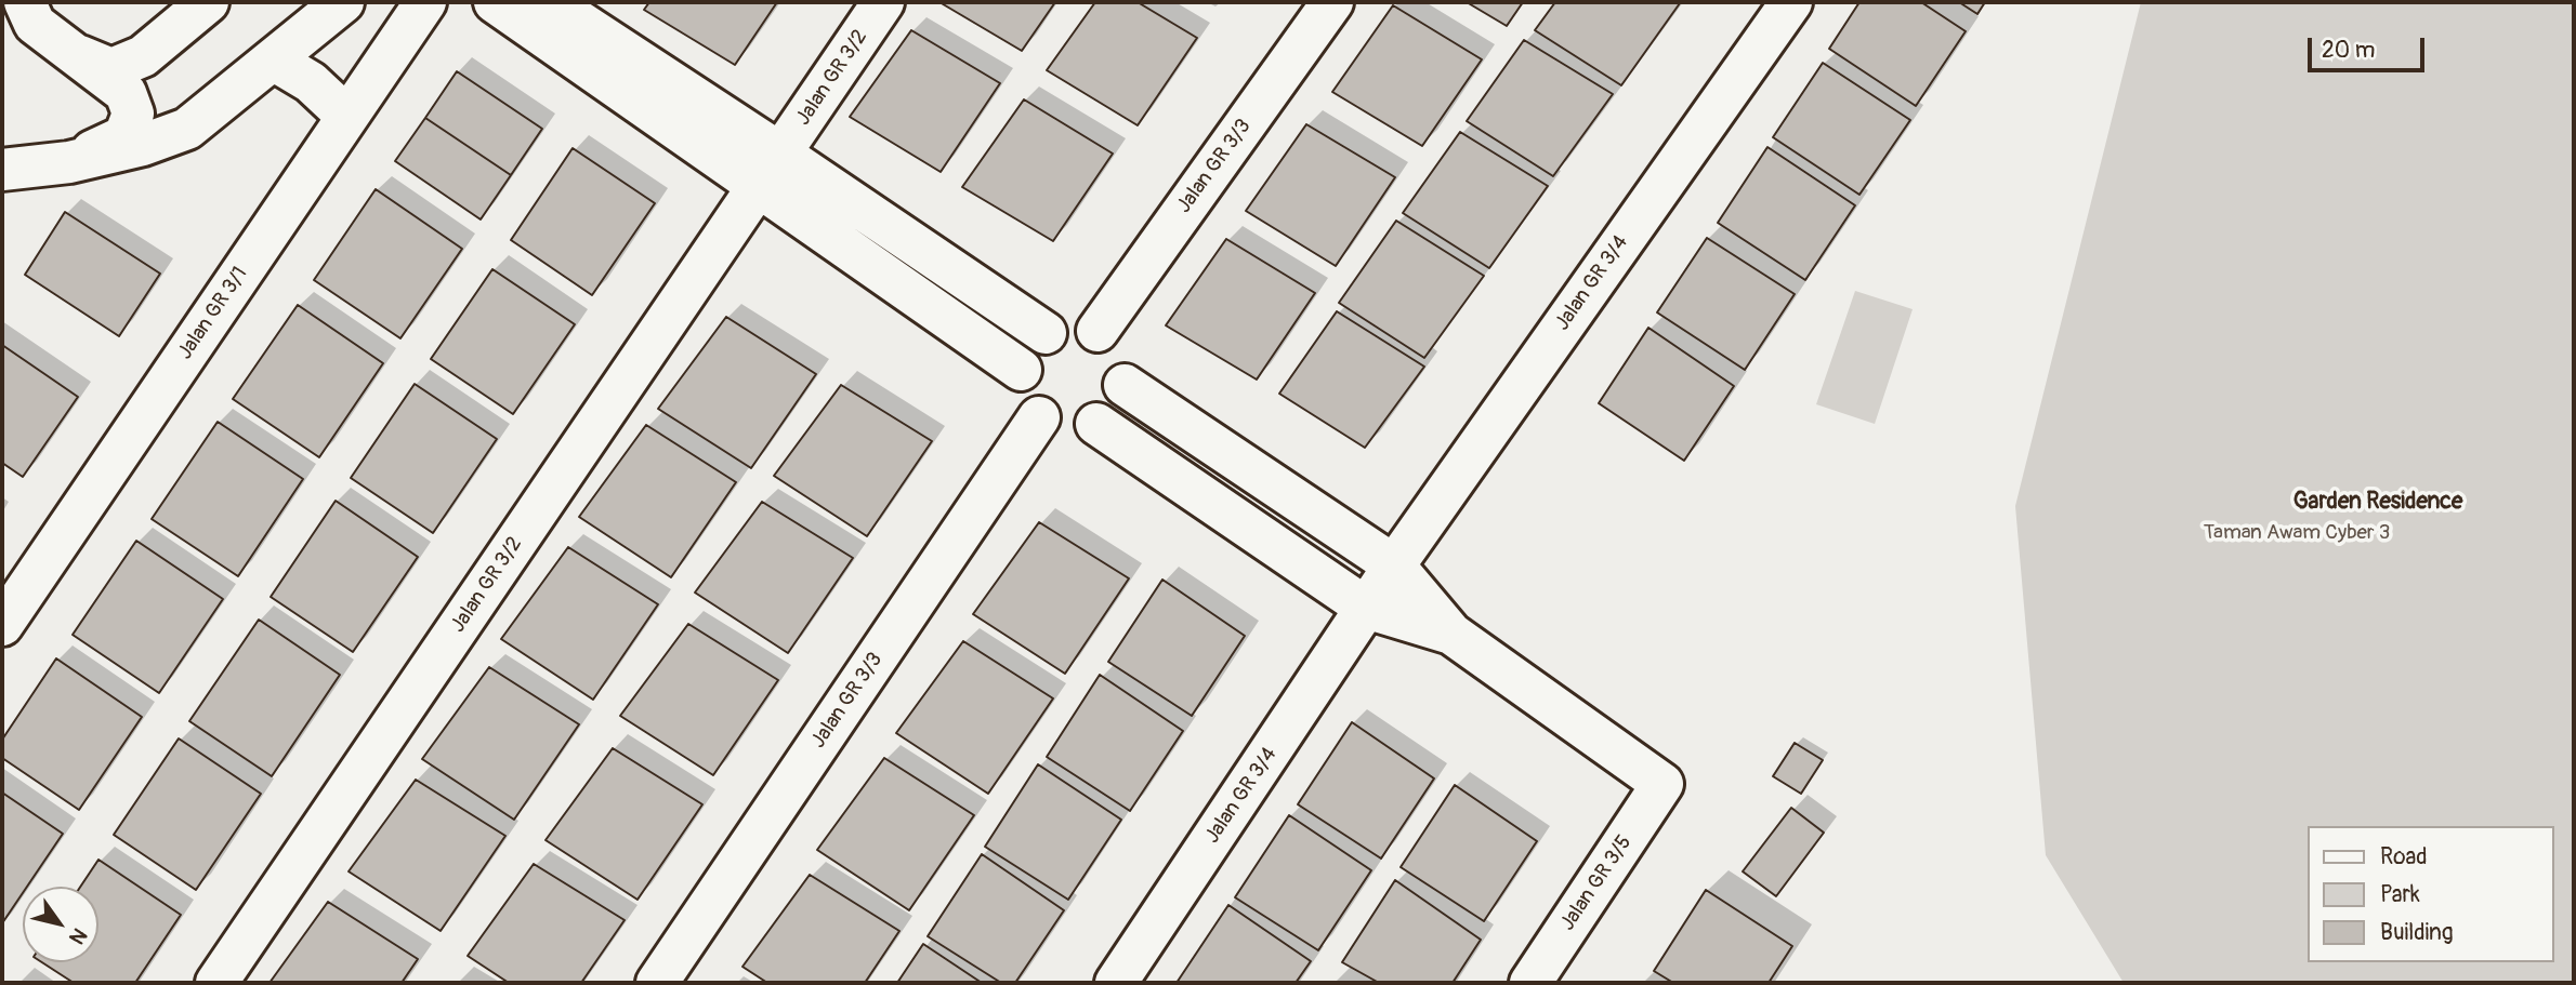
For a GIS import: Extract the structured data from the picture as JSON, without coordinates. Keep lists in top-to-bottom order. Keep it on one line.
{"streets":{"street":["Jalan GR 3/2","Jalan GR 3/3","Jalan GR 3/4","Jalan GR 3/1","Jalan GR 3/5"]},"districts":["Garden Residence"],"parks":["Taman Awam Cyber 3"],"legend":["Road","Park","Building"],"scale_bar":"20 m","north":"bottom right"}
